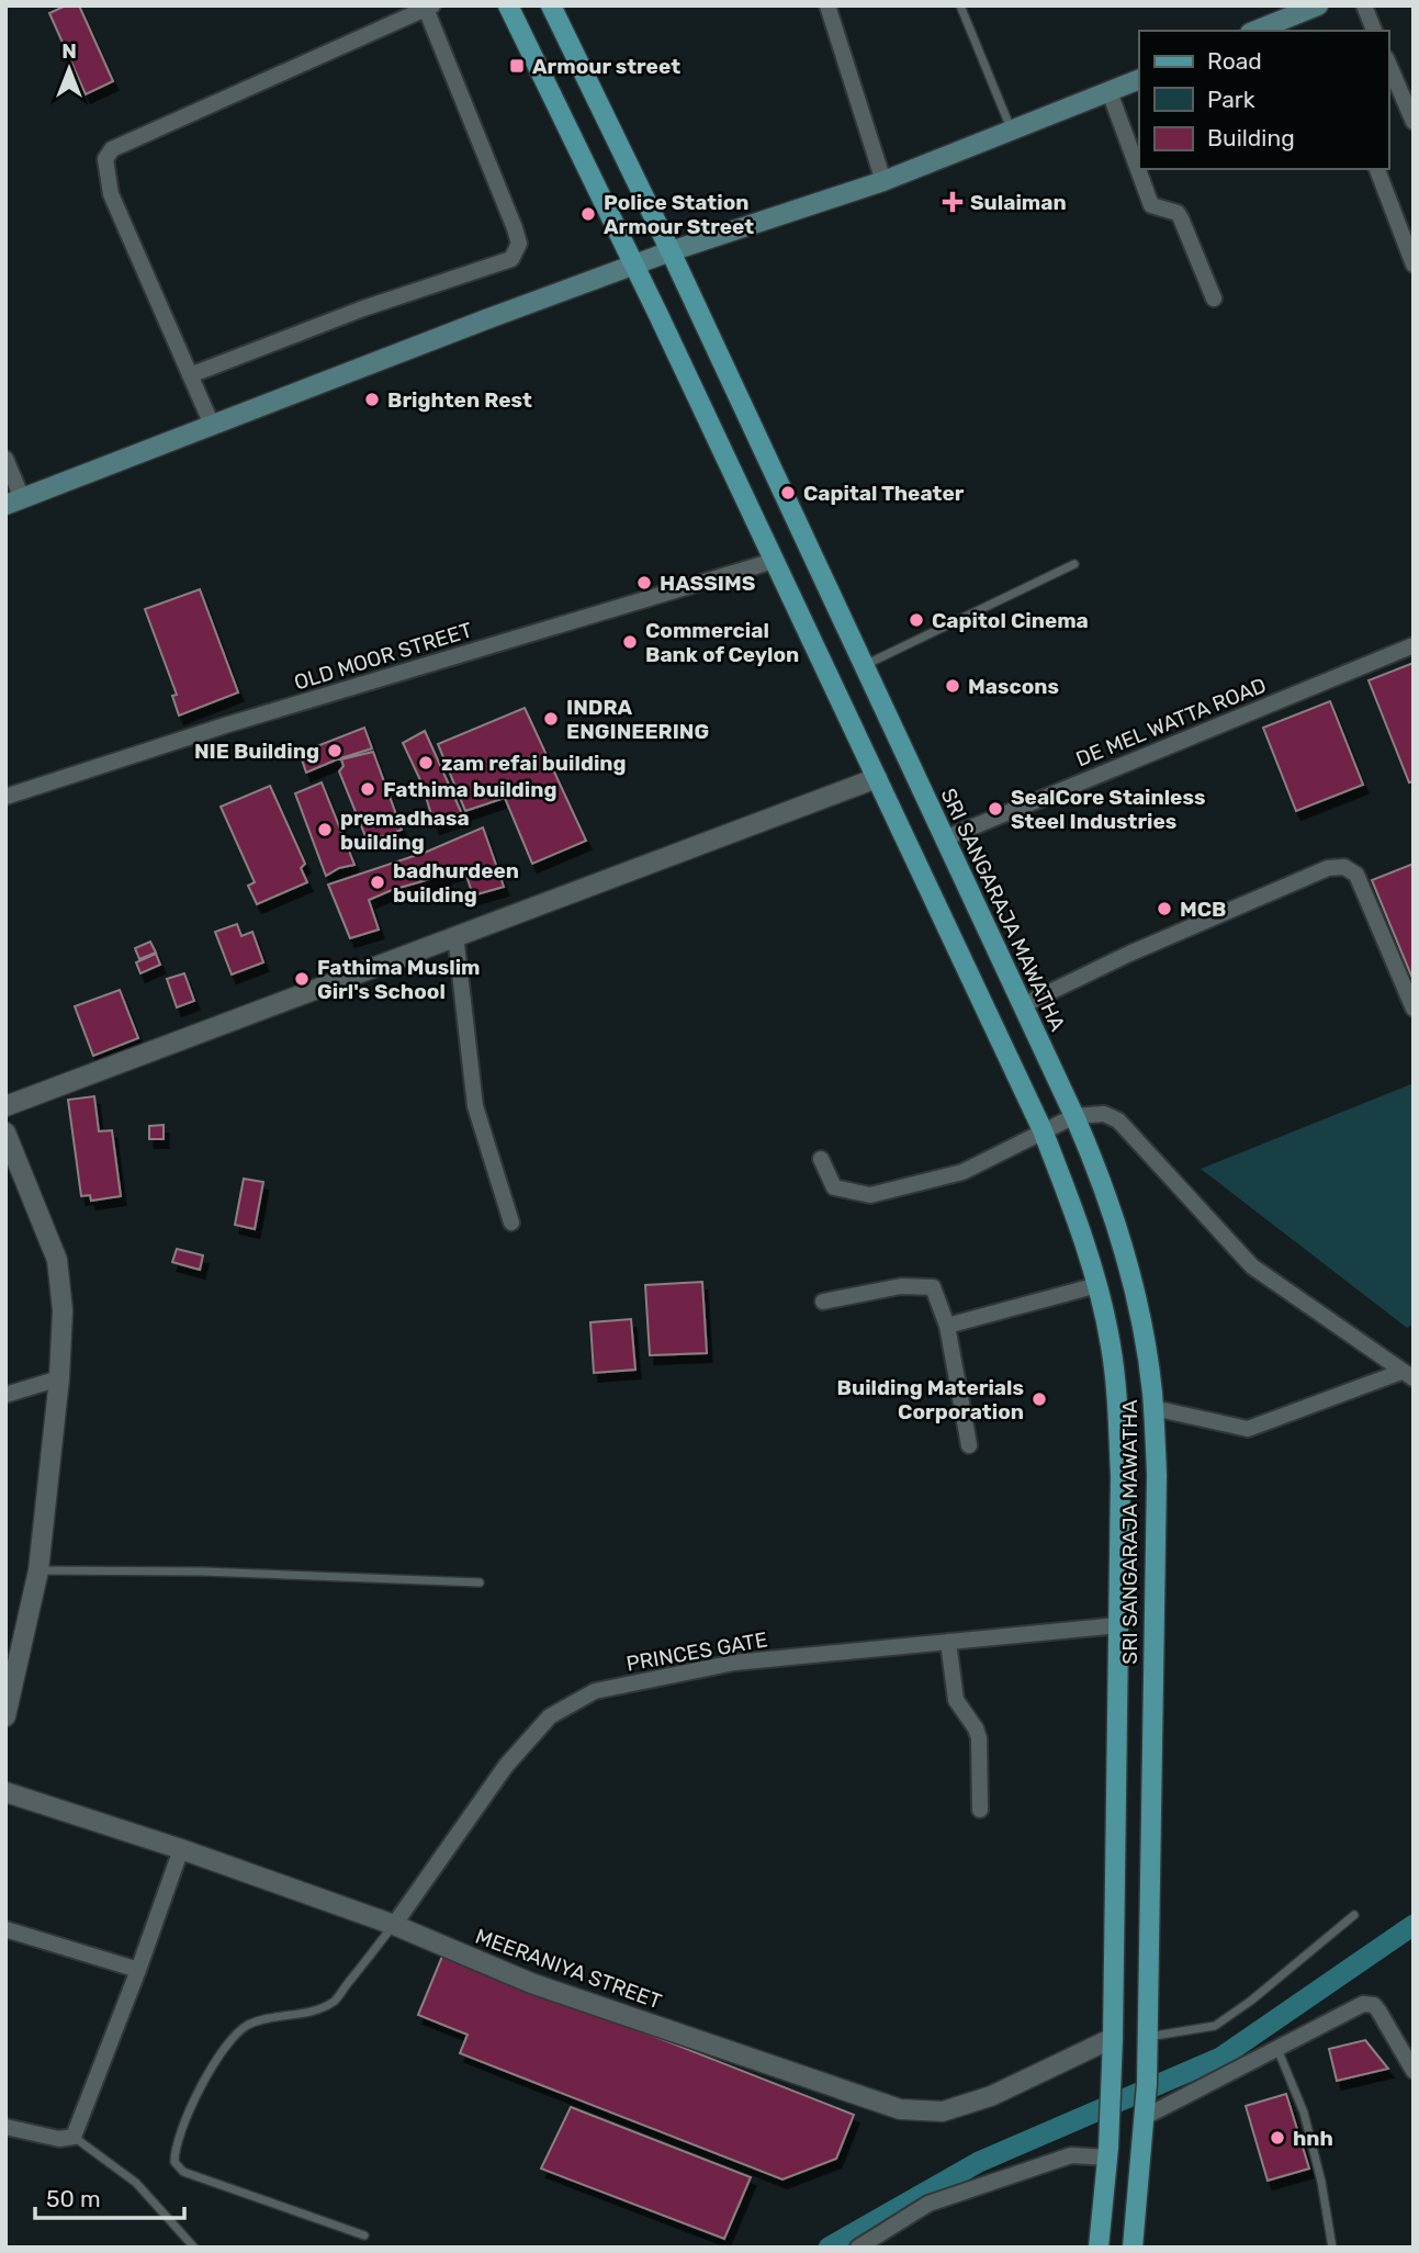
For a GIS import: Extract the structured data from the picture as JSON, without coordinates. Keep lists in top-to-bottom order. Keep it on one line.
{"streets":{"main road":["SRI SANGARAJA MAWATHA"],"street":["OLD MOOR STREET","DE MEL WATTA ROAD","PRINCES GATE","MEERANIYA STREET"]},"crossings":[["OLD MOOR STREET","SRI SANGARAJA MAWATHA"],["DE MEL WATTA ROAD","SRI SANGARAJA MAWATHA"],["SRI SANGARAJA MAWATHA","PRINCES GATE"],["SRI SANGARAJA MAWATHA","MEERANIYA STREET"],["PRINCES GATE","MEERANIYA STREET"]],"places":{"transit":["Armour street"],"health":["Sulaiman"],"other":["Police Station Armour Street","Brighten Rest","Capital Theater","HASSIMS","Capitol Cinema","Commercial Bank of Ceylon","Mascons","INDRA ENGINEERING","NIE Building","zam refai building","Fathima building","SealCore Stainless Steel Industries","premadhasa building","badhurdeen building","MCB","Fathima Muslim Girl's School","Building Materials Corporation","hnh"]},"legend":["Road","Park","Building"],"scale_bar":"50 m","north":"top"}
